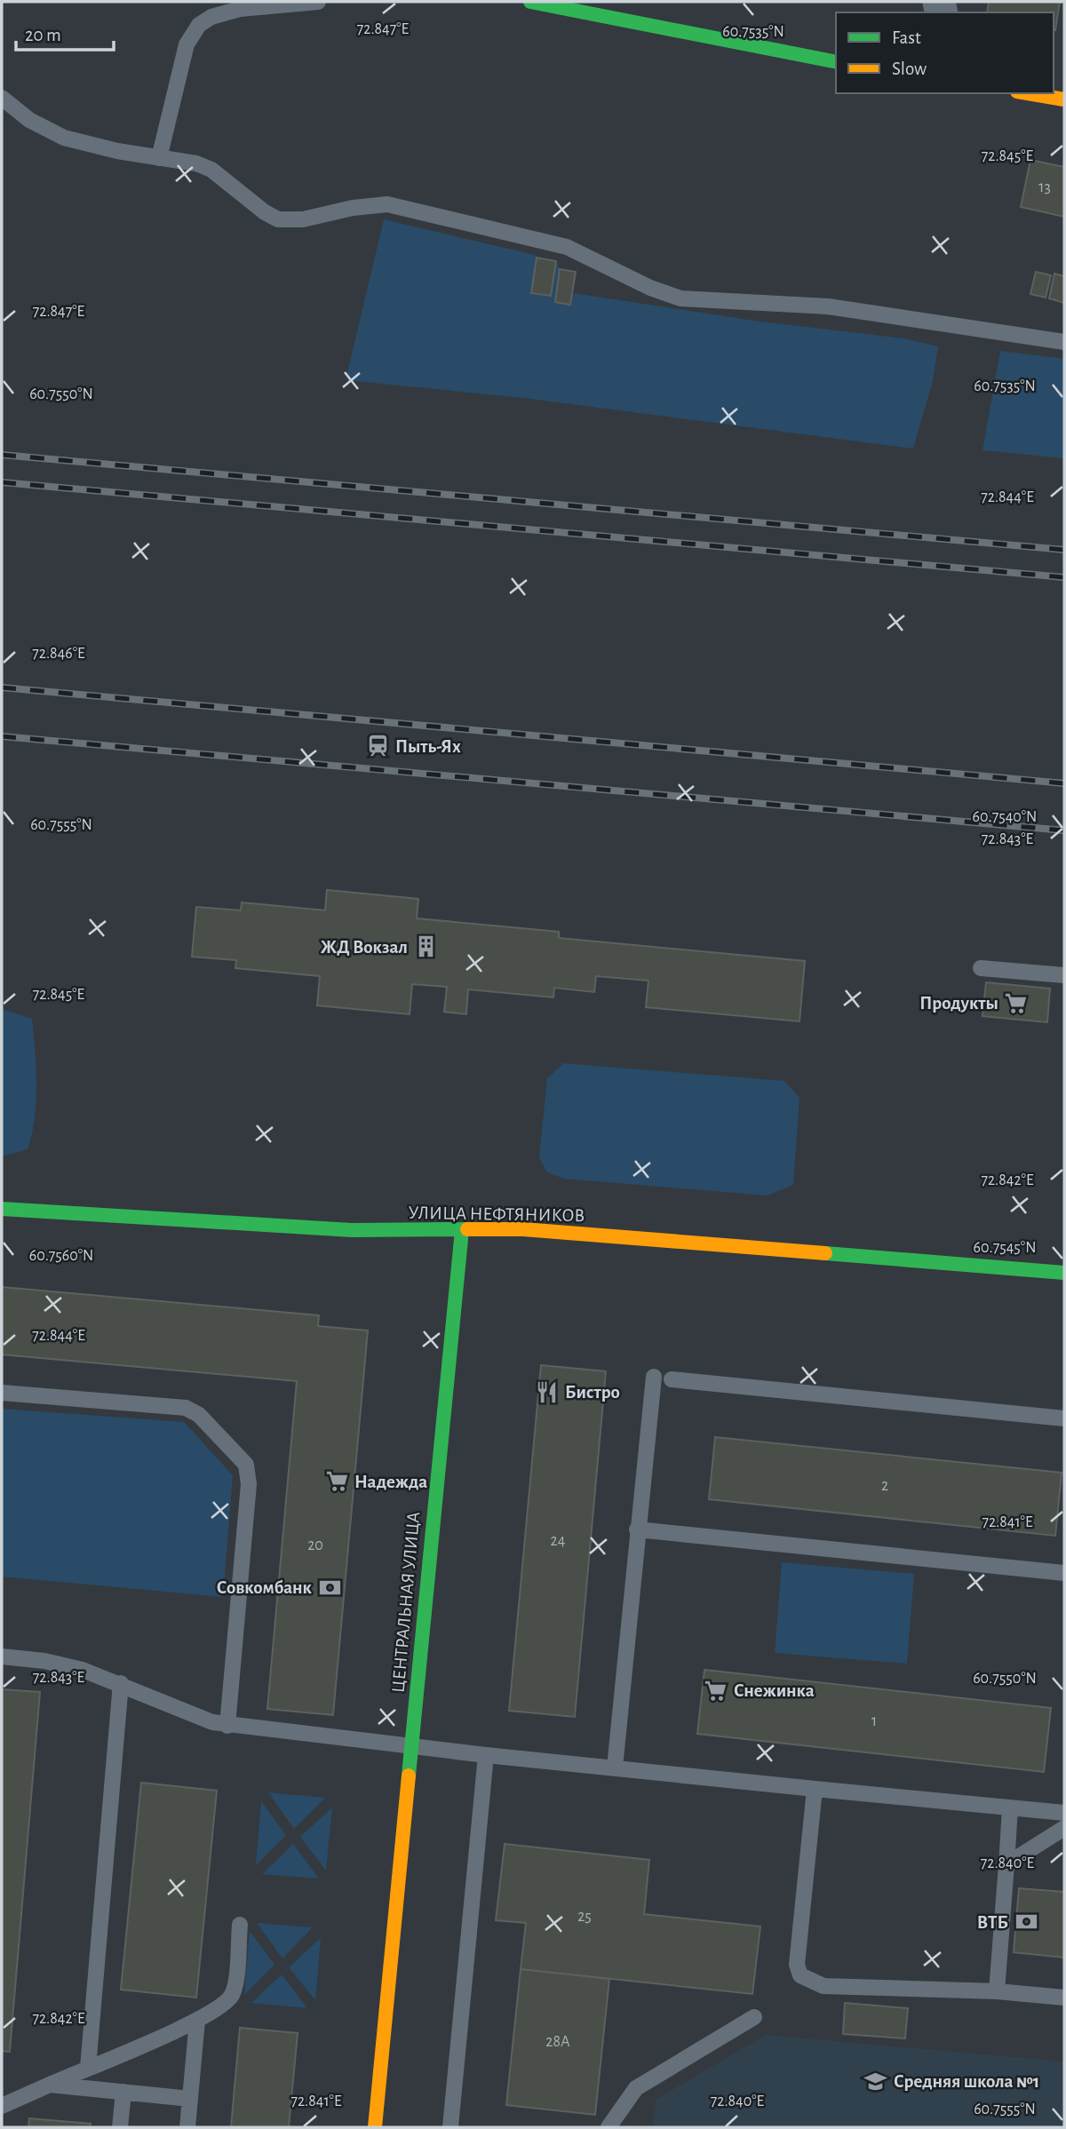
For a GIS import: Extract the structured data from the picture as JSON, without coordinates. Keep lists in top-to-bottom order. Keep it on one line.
{"streets":{"street":["УЛИЦА НЕФТЯНИКОВ","ЦЕНТРАЛЬНАЯ УЛИЦА"]},"crossings":[["УЛИЦА НЕФТЯНИКОВ","ЦЕНТРАЛЬНАЯ УЛИЦА"]],"places":{"station":["Пыть-Ях"],"building":["ЖД Вокзал"],"supermarket":["Продукты","Надежда","Снежинка"],"restaurant":["Бистро"],"bank":["Совкомбанк","ВТБ"],"school or university":["Средняя школа №1"]},"house_numbers":["13","2","24","20","1","25","28А"],"legend":["Fast","Slow"],"scale_bar":"20 m","coordinates":["72.847°E","60.7535°N","72.845°E","60.7550°N","72.844°E","72.846°E","60.7540°N","60.7555°N","72.843°E","72.842°E","60.7545°N","60.7560°N","72.841°E","72.840°E"]}
